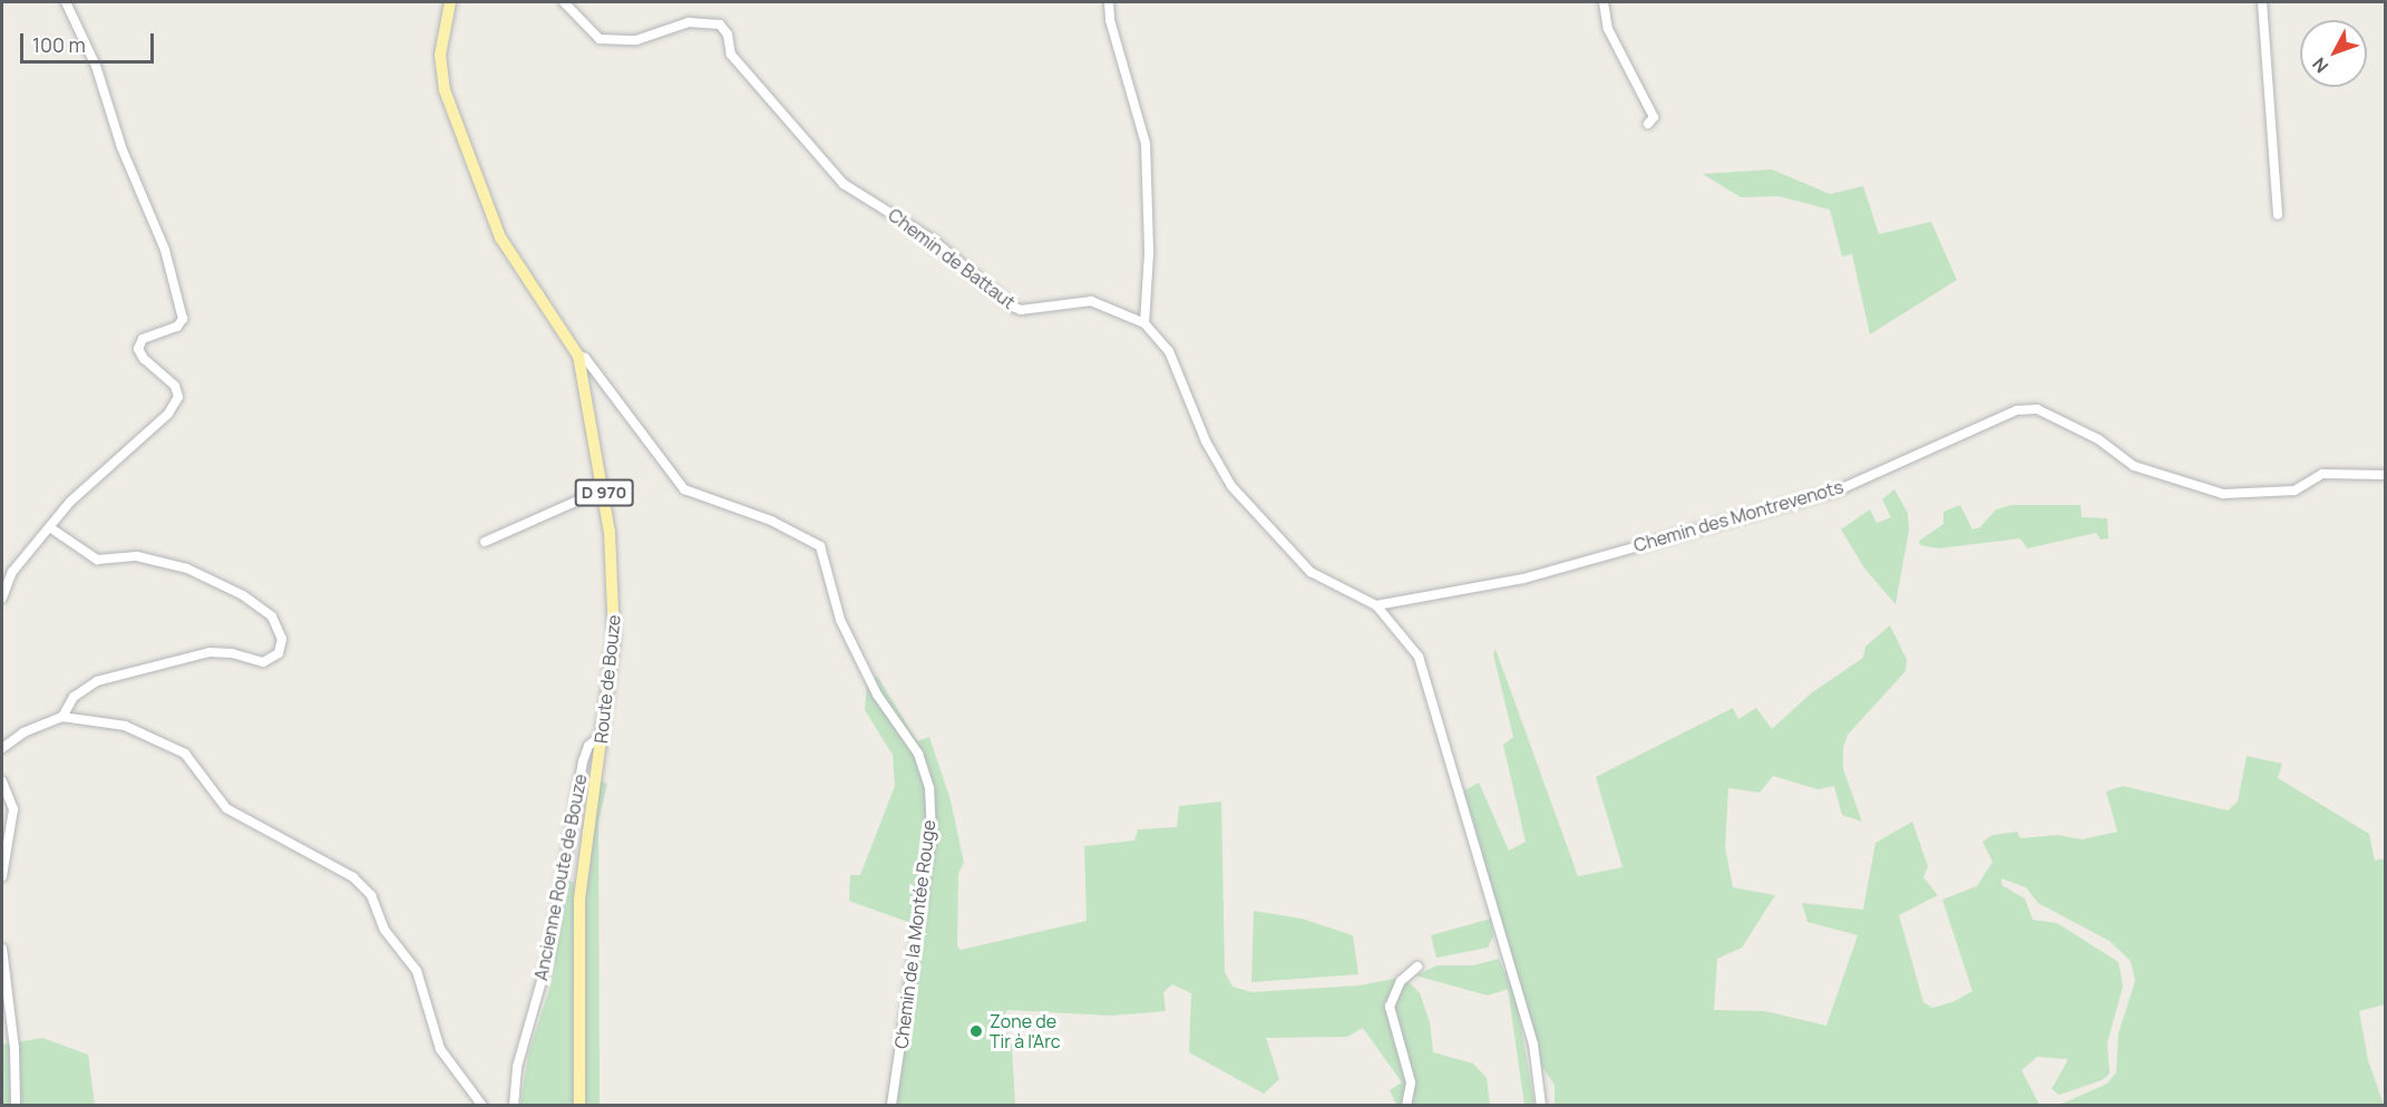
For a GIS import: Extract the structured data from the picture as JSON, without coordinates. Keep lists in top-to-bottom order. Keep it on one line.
{"streets":{"main road":["D 970","Route de Bouze"],"street":["Chemin de Battaut","Chemin des Montrevenots","Ancienne Route de Bouze","Chemin de la Montée Rouge"]},"crossings":[["Chemin de Battaut","Chemin des Montrevenots"],["Route de Bouze","Ancienne Route de Bouze"],["Route de Bouze","Chemin de la Montée Rouge"]],"places":["Zone de Tir à l'Arc"],"scale_bar":"100 m","north":"bottom left"}
